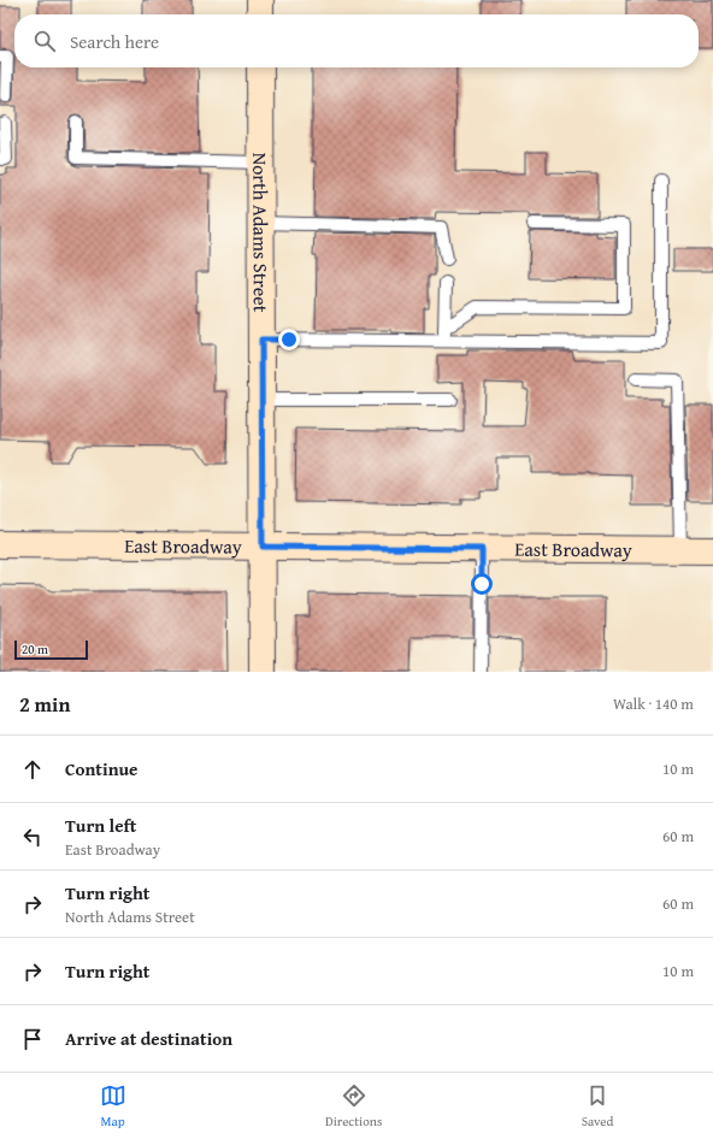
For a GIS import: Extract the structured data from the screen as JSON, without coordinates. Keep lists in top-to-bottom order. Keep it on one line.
{"streets":{"main road":["North Adams Street","East Broadway"]},"crossings":[["North Adams Street","East Broadway"]],"scale_bar":"20 m","page":{"search":"Search here","scale":"20 m","heading":["2 min","Walk · 140 m"],"list":[["Continue","10 m"],["Turn left","East Broadway","60 m"],["Turn right","North Adams Street","60 m"],["Turn right","10 m"],"Arrive at destination"],"nav":["Map","Directions","Saved"]}}
